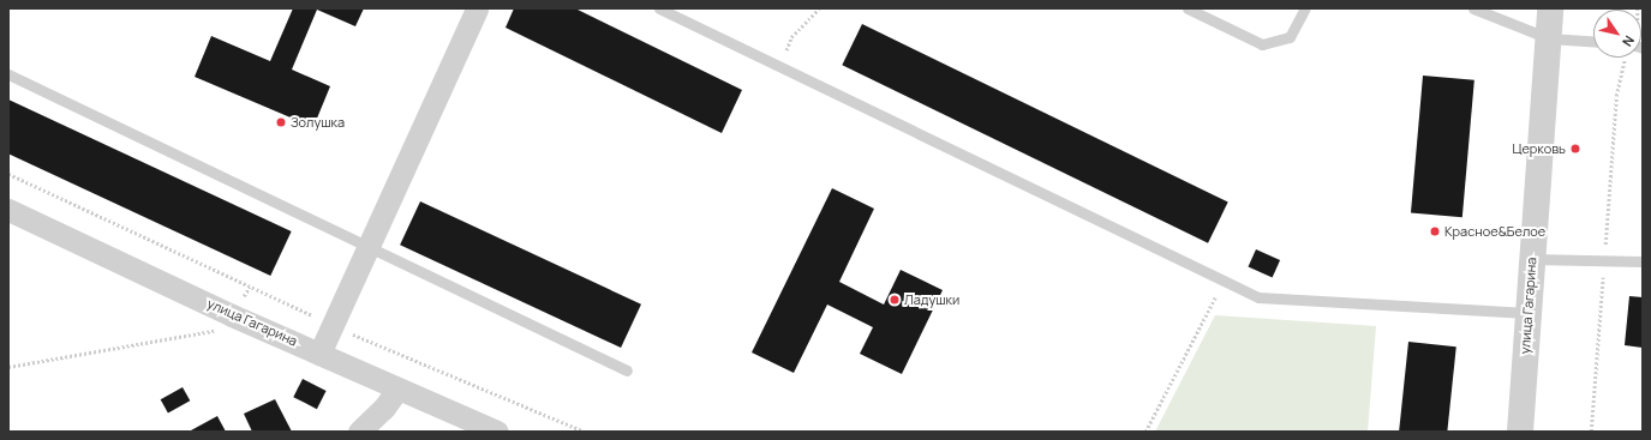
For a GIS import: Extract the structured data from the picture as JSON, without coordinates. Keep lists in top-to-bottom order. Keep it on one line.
{"streets":{"street":["улица Гагарина"]},"places":["Золушка","Церковь","Красное&Белое","Ладушки"],"north":"bottom right"}
